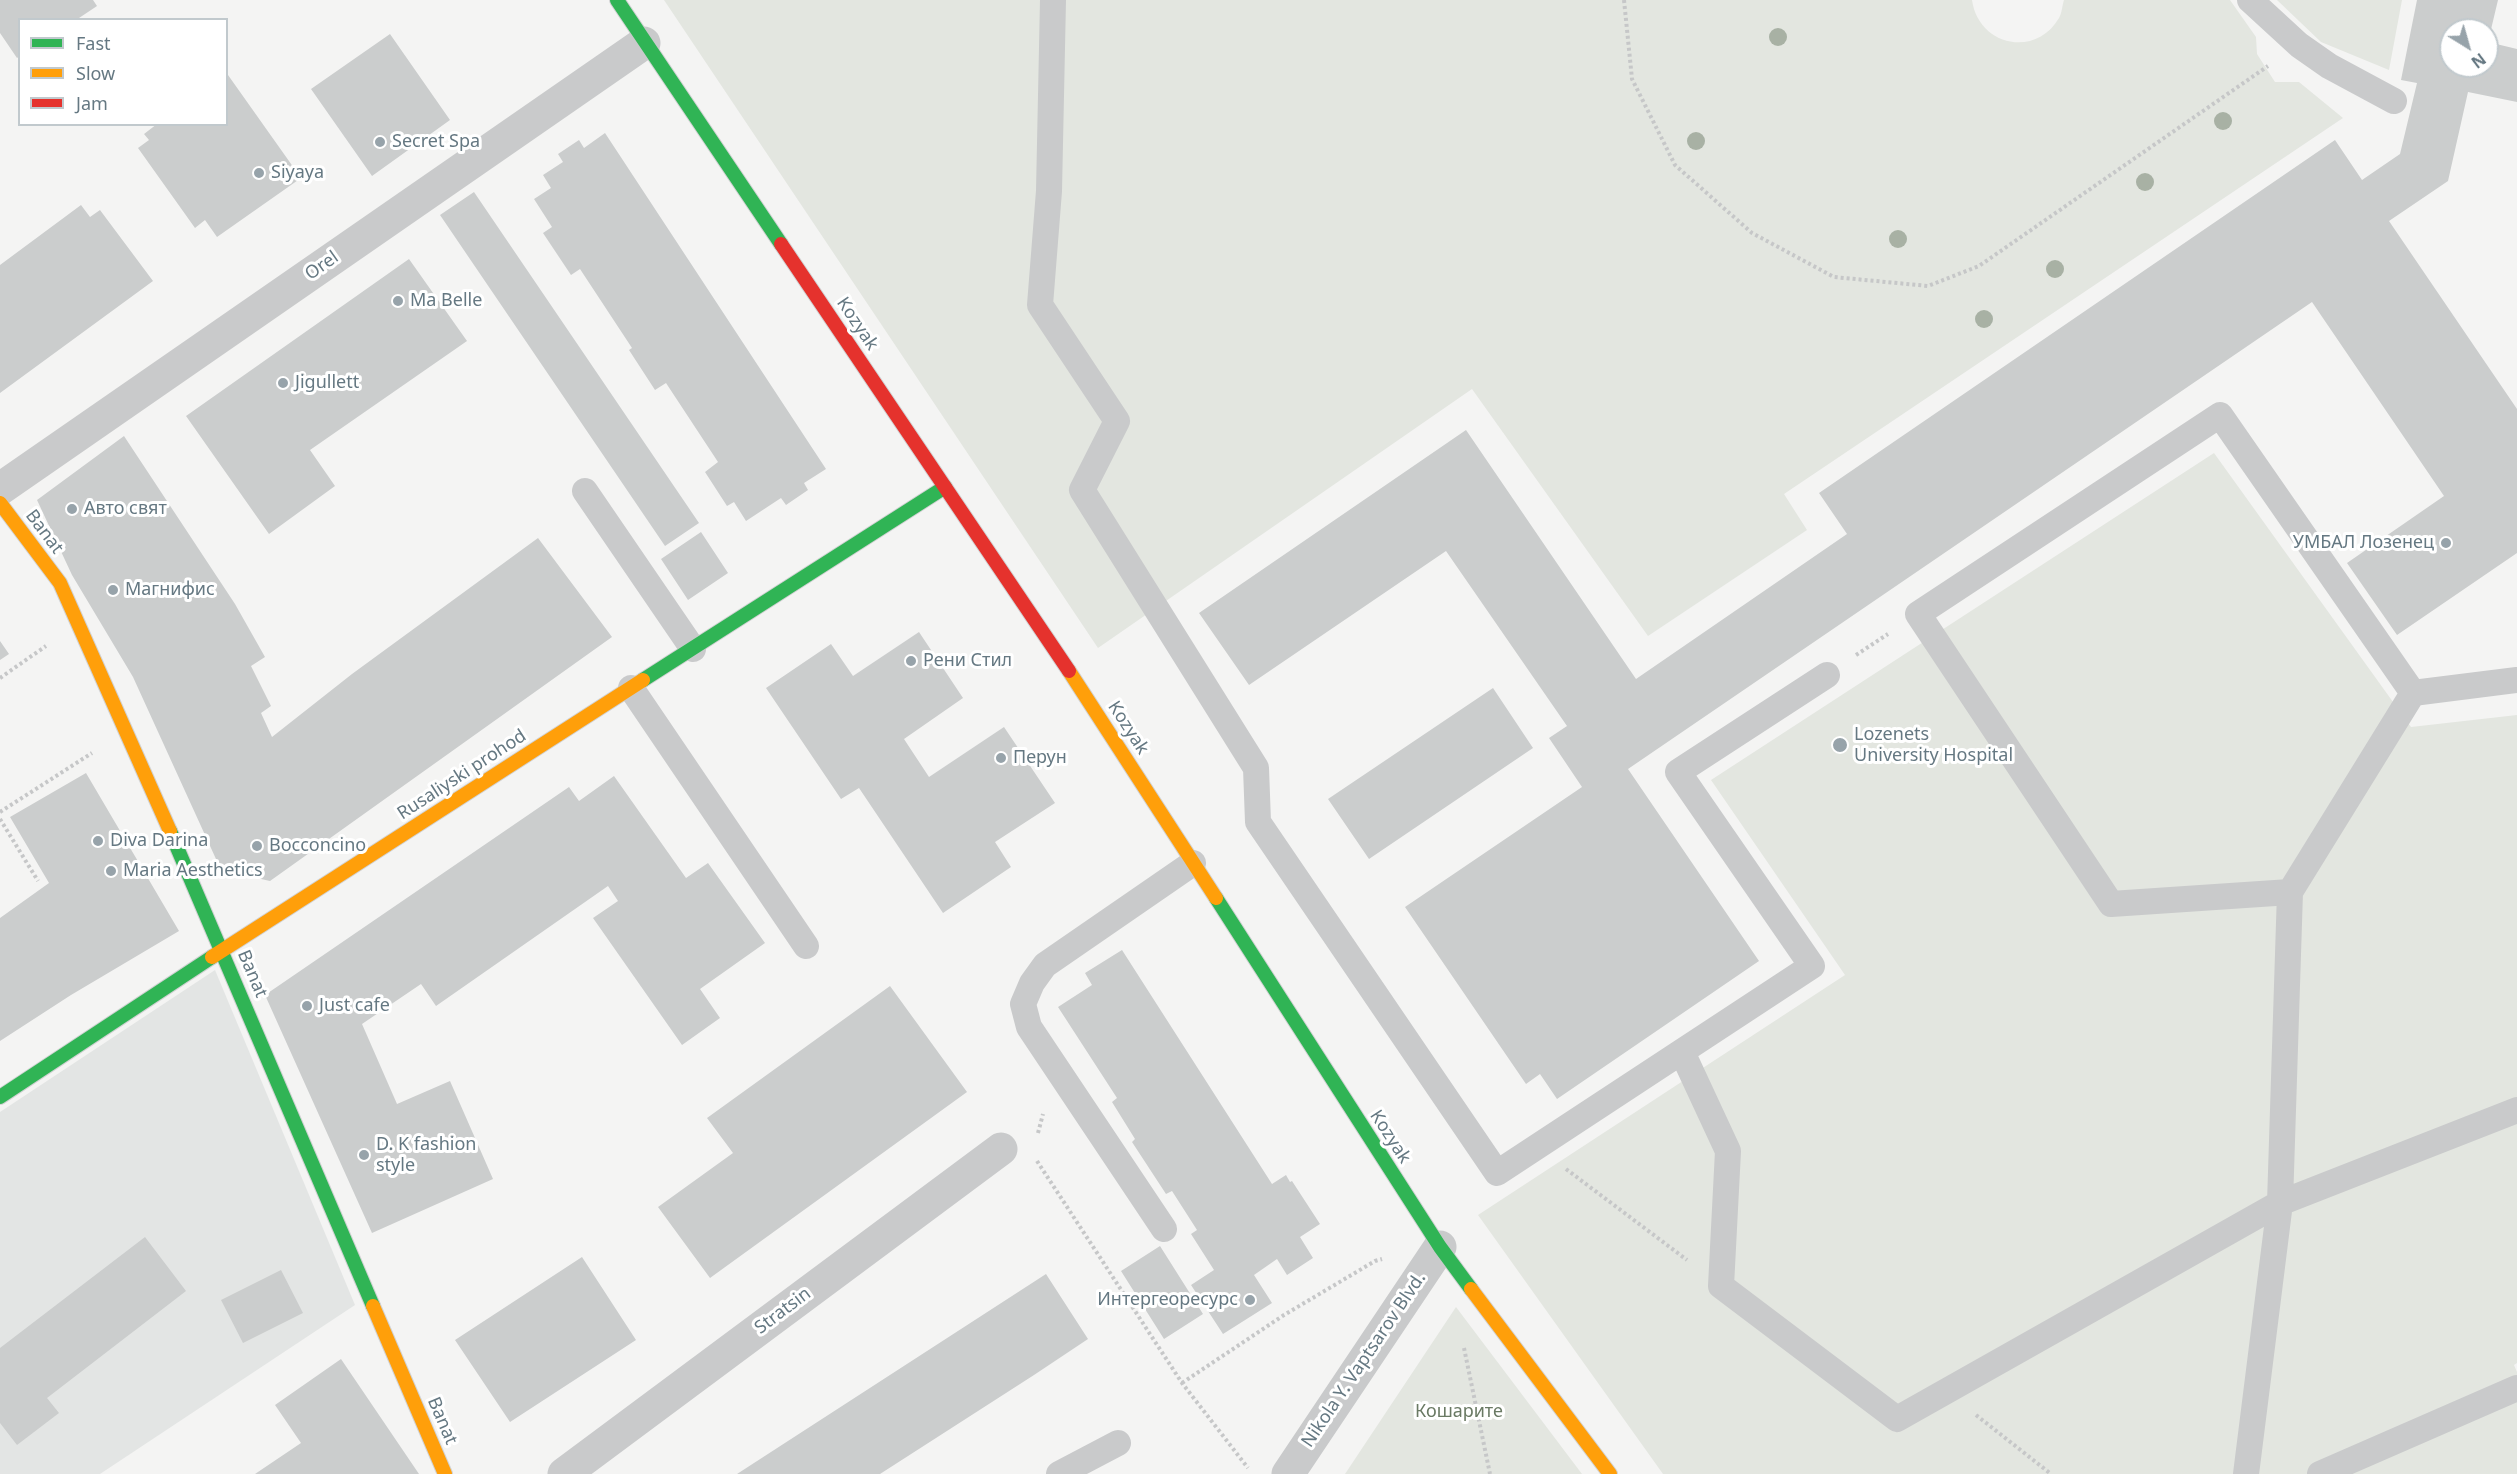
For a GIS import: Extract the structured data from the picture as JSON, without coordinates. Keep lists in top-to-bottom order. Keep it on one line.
{"streets":{"street":["Orel","Kozyak","Banat","Rusaliyski prohod","Stratsin","Nikola Y. Vaptsarov Blvd."]},"crossings":[["Orel","Kozyak"],["Kozyak","Rusaliyski prohod"],["Kozyak","Nikola Y. Vaptsarov Blvd."],["Banat","Rusaliyski prohod"]],"parks":["Кошарите"],"places":["Secret Spa","Siyaya","Ma Belle","Jigullett","Авто свят","УМБАЛ Лозенец","Магнифис","Рени Стил","Lozenets University Hospital","Перун","Diva Darina","Bocconcino","Maria Aesthetics","Just cafe","D. K fashion style","Интергеоресурс"],"legend":["Fast","Slow","Jam"],"north":"bottom right"}
